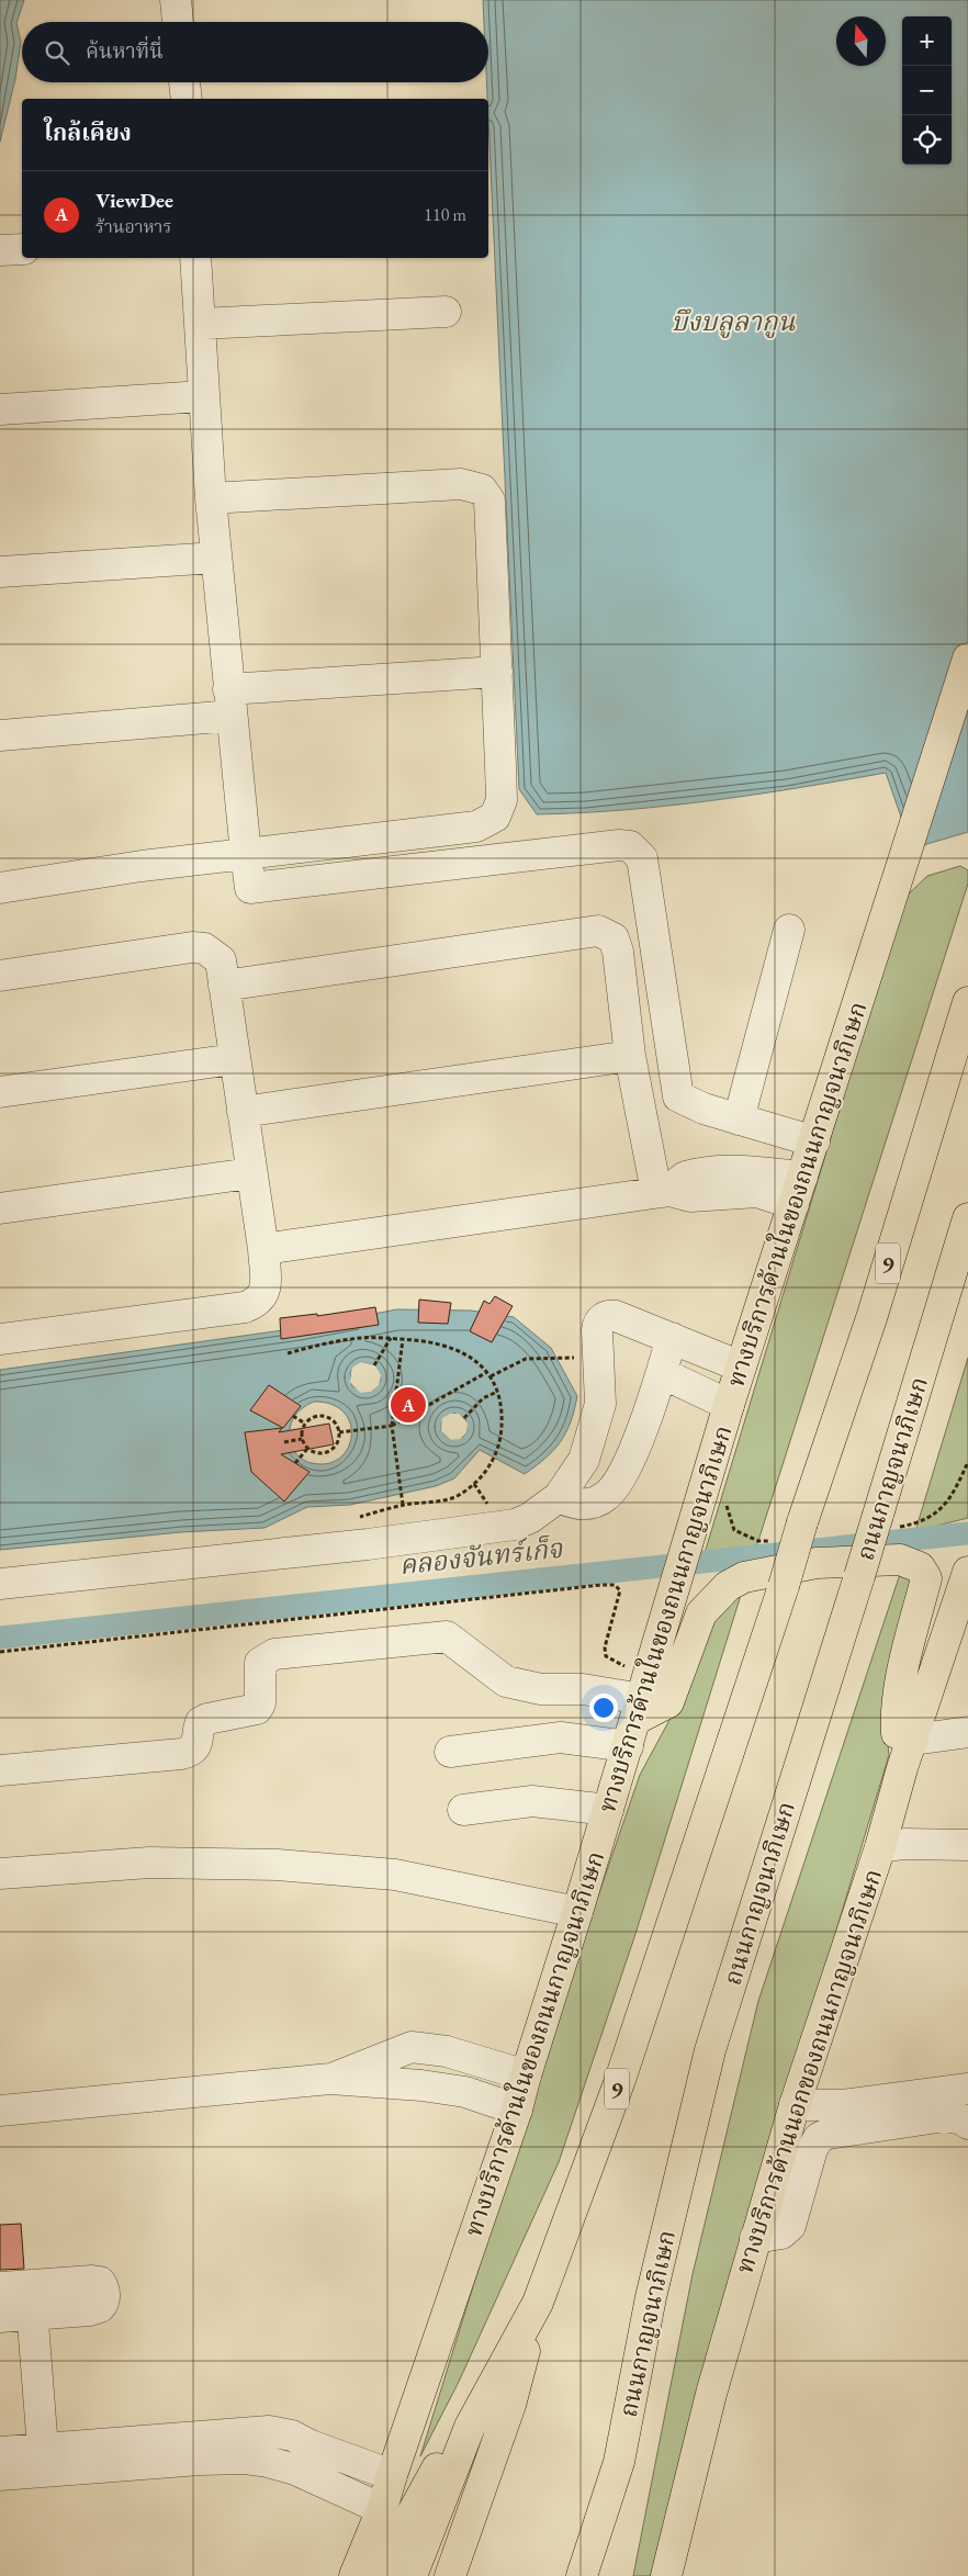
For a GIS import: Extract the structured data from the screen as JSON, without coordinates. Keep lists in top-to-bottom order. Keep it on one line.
{"streets":{"main road":["ทางบริการด้านในของถนนกาญจนาภิเษก","9","ถนนกาญจนาภิเษก","ทางบริการด้านนอกของถนนกาญจนาภิเษก"]},"water":["บึงบลูลากูน","คลองจันทร์เก็จ"],"north":"top","page":{"map_buttons":["+","−"],"search":"ค้นหาที่นี่","heading":"ใกล้เคียง","list":[{"mark":"A","name":"ViewDee","note":"ร้านอาหาร","value":"110 m"}],"pins":"A"}}
